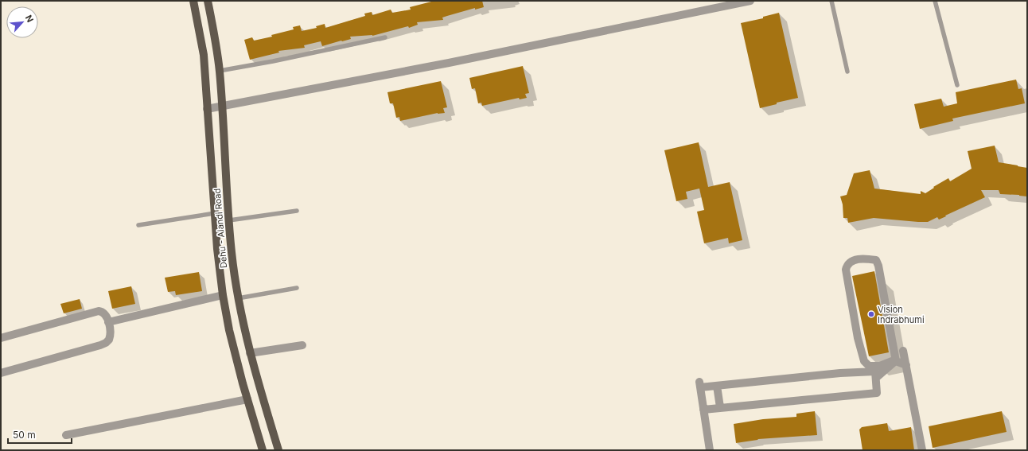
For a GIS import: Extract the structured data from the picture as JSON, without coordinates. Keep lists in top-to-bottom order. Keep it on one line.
{"streets":{"main road":["Dehu - Alandi Road"]},"places":["Vision Indrabhumi"],"scale_bar":"50 m","north":"top right"}
